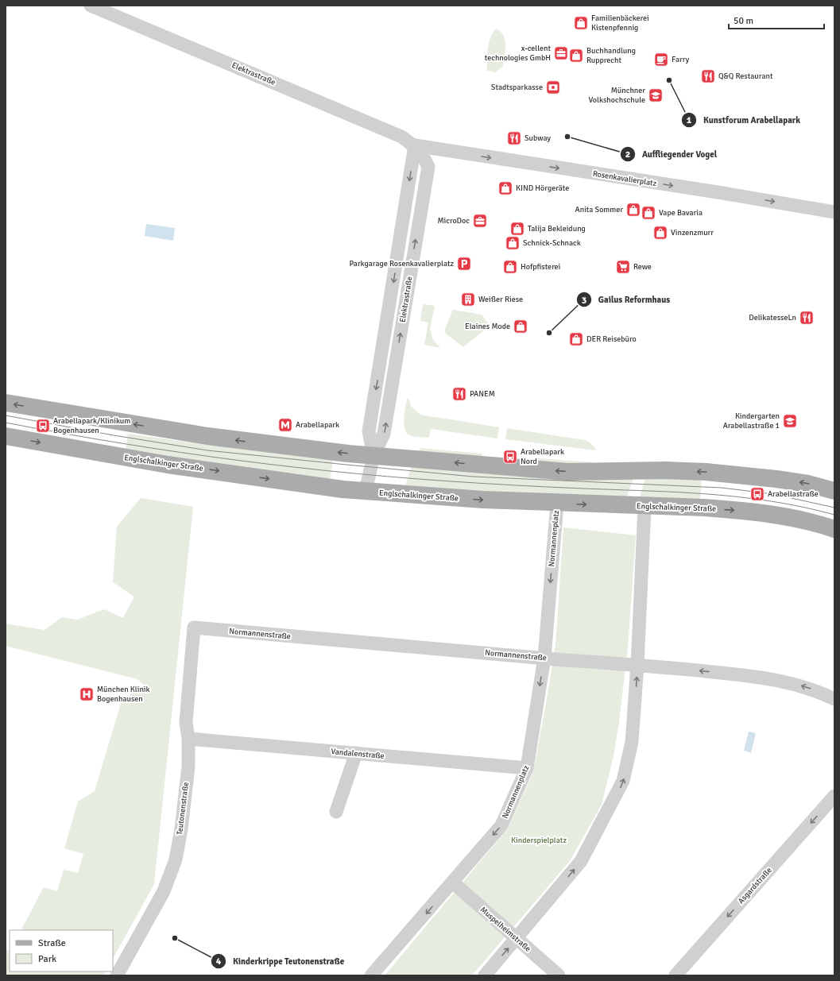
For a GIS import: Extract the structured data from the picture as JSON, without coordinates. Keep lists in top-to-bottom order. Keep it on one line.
{"streets":{"main road":["Englschalkinger Straße"],"street":["Elektrastraße","Rosenkavalierplatz","Normannenplatz","Normannenstraße","Vandalenstraße","Teutonenstraße","Asgardstraße","Muspelheimstraße"]},"crossings":[["Elektrastraße","Rosenkavalierplatz"],["Elektrastraße","Englschalkinger Straße"],["Englschalkinger Straße","Normannenplatz"],["Normannenplatz","Normannenstraße"],["Normannenplatz","Vandalenstraße"],["Normannenplatz","Muspelheimstraße"],["Normannenstraße","Teutonenstraße"],["Vandalenstraße","Teutonenstraße"]],"one_way":["Rosenkavalierplatz","Asgardstraße"],"parks":["Kinderspielplatz"],"places":{"shop":["Familienbäckerei Kistenpfennig","Buchhandlung Rupprecht","KIND Hörgeräte","Anita Sommer","Vape Bavaria","Talija Bekleidung","Vinzenzmurr","Schnick-Schnack","Hofpfisterei","Elaines Mode","DER Reisebüro"],"office":["x-cellent technologies GmbH","MicroDoc"],"cafe":["Farry"],"restaurant":["Q&Q Restaurant","Subway","DelikatesseLn","PANEM"],"other":["Kunstforum Arabellapark","Auffliegender Vogel","Gailus Reformhaus","Kinderkrippe Teutonenstraße"],"bank":["Stadtsparkasse"],"school or university":["Münchner Volkshochschule","Kindergarten Arabellastraße 1"],"parking":["Parkgarage Rosenkavalierplatz"],"supermarket":["Rewe"],"building":["Weißer Riese"],"metro station":["Arabellapark"],"bus stop":["Arabellapark/Klinikum Bogenhausen","Arabellapark Nord","Arabellastraße"],"hospital":["München Klinik Bogenhausen"]},"legend":["Straße","Park"],"scale_bar":"50 m"}
